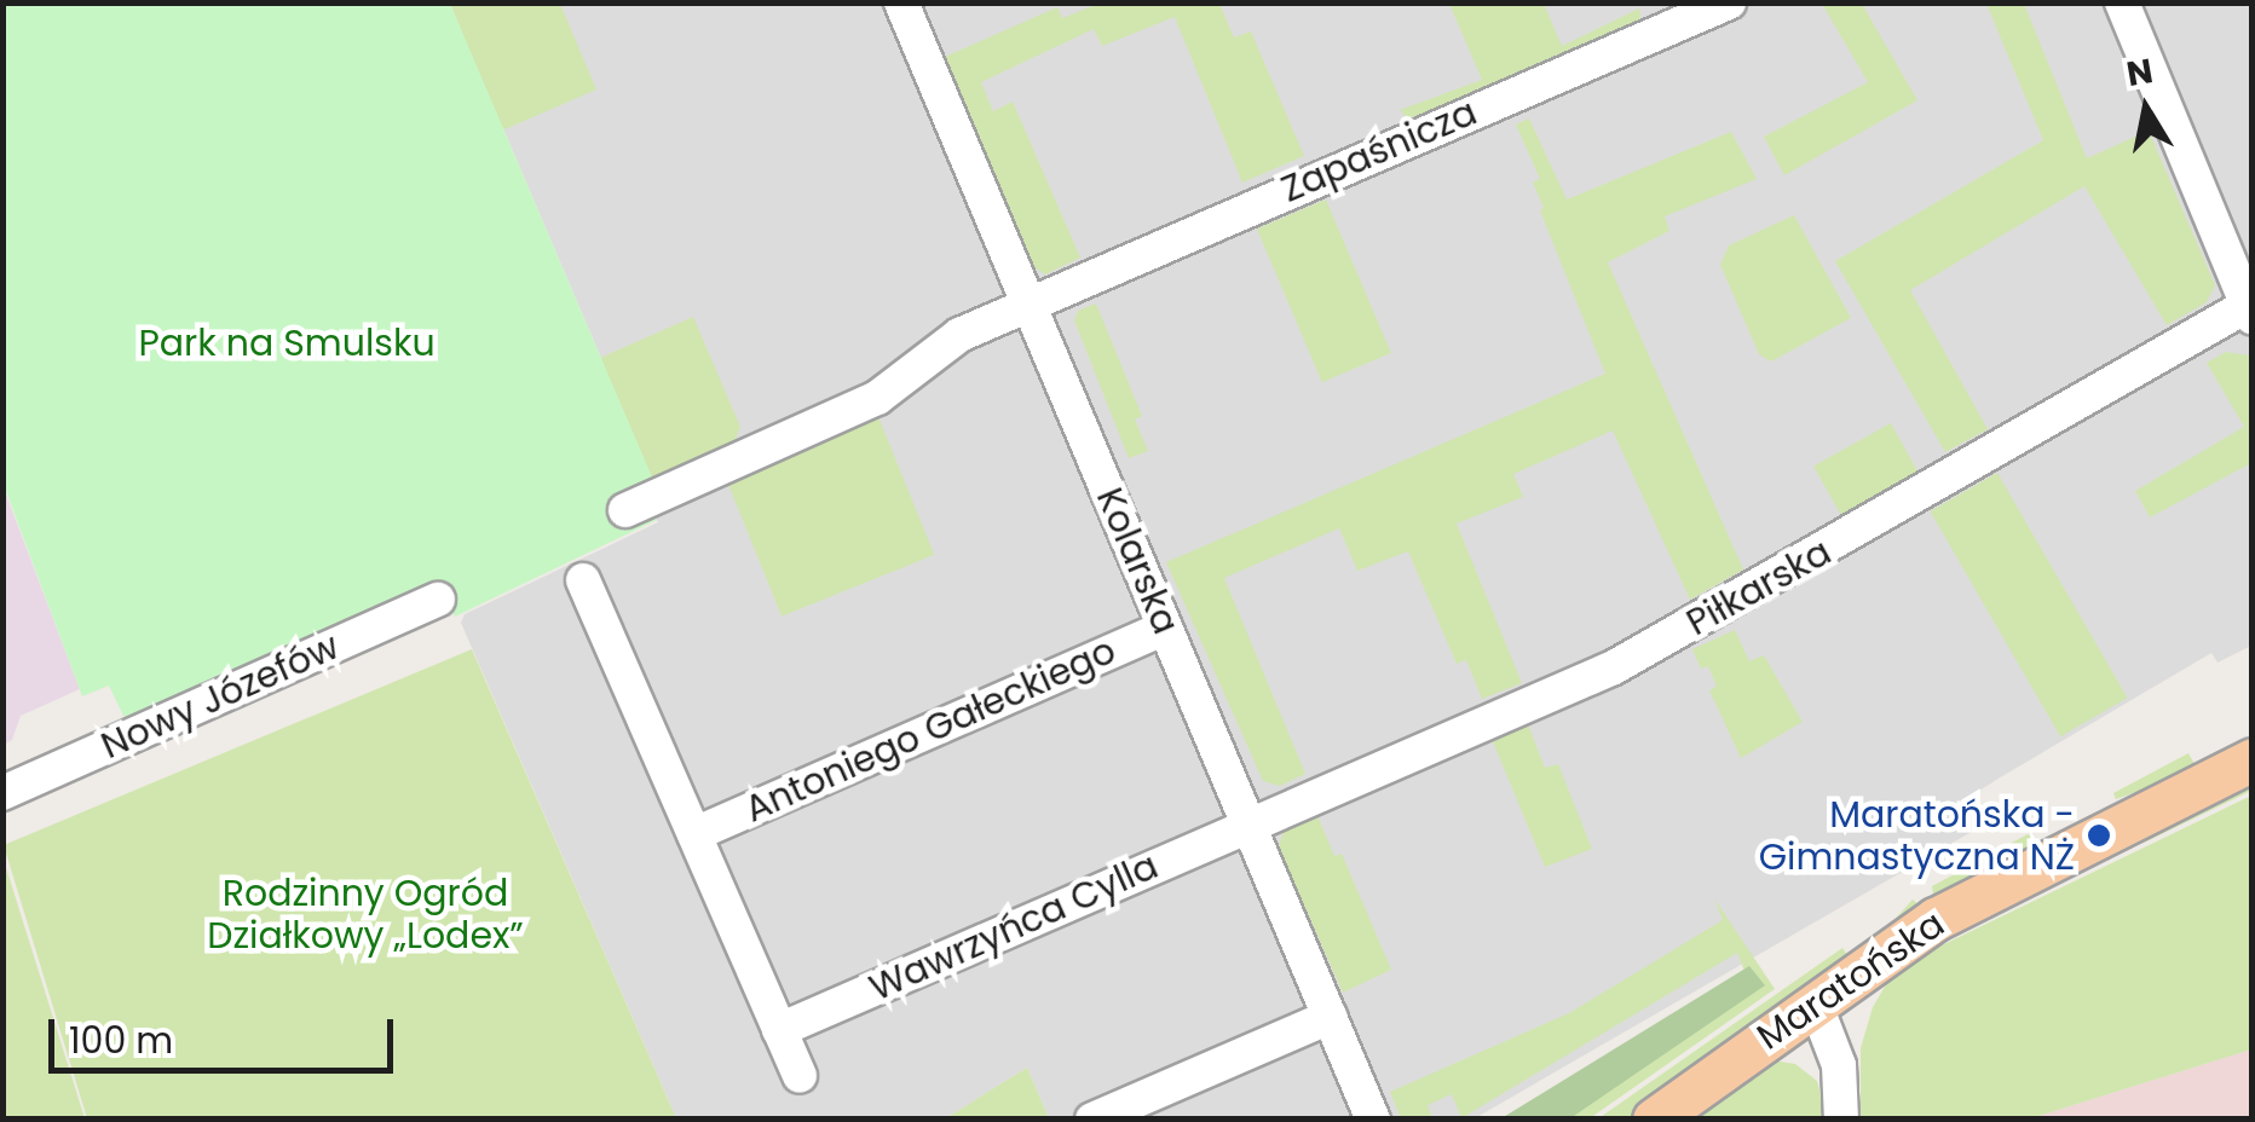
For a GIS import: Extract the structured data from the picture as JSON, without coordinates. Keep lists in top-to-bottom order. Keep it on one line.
{"streets":{"main road":["Maratońska"],"street":["Zapaśnicza","Kolarska","Piłkarska","Nowy Józefów","Antoniego Gałeckiego","Wawrzyńca Cylla"]},"crossings":[["Zapaśnicza","Kolarska"],["Kolarska","Piłkarska"],["Kolarska","Antoniego Gałeckiego"],["Kolarska","Wawrzyńca Cylla"],["Piłkarska","Wawrzyńca Cylla"]],"parks":["Park na Smulsku","Rodzinny Ogród Działkowy „Lodex”"],"places":["Maratońska - Gimnastyczna NŻ"],"scale_bar":"100 m","north":"top"}
